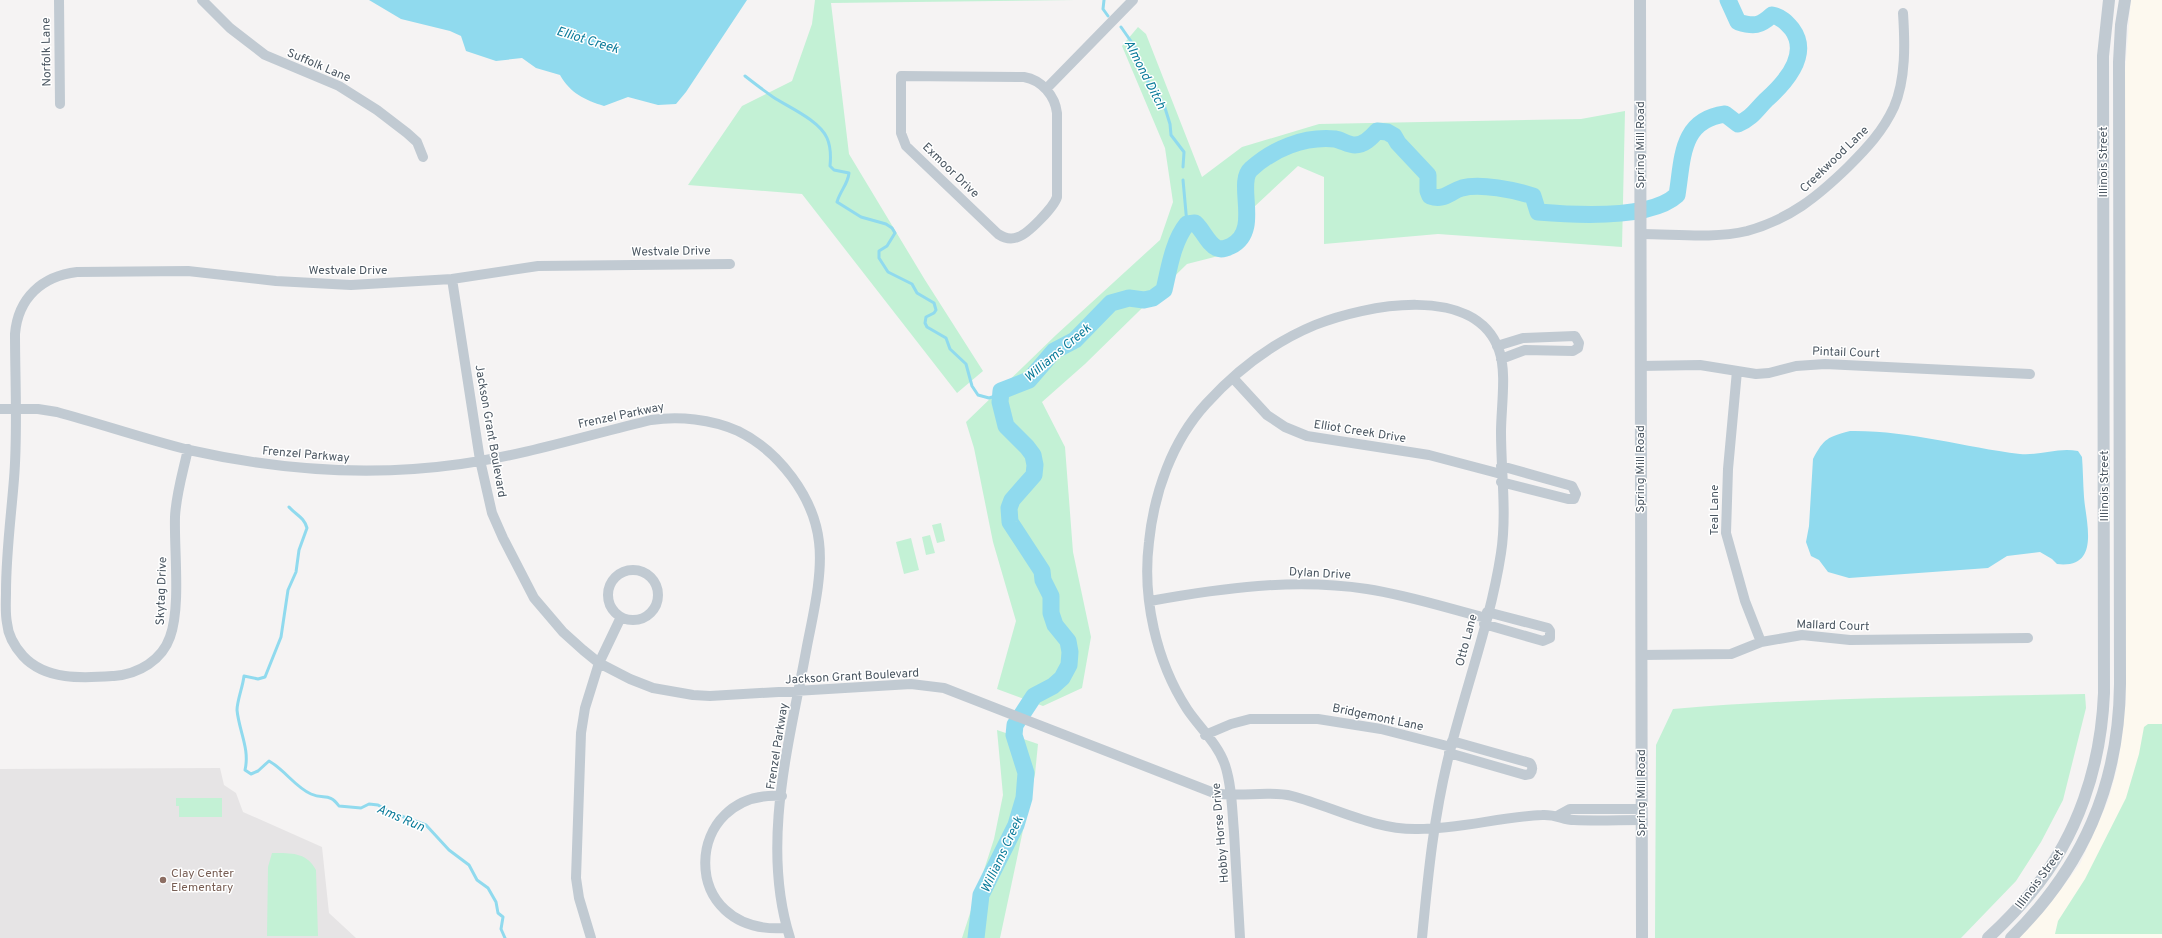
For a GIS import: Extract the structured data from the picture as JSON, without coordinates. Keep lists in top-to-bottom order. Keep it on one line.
{"streets":{"street":["Norfolk Lane","Suffolk Lane","Spring Mill Road","Creekwood Lane","Illinois Street","Exmoor Drive","Westvale Drive","Pintail Court","Frenzel Parkway","Jackson Grant Boulevard","Elliot Creek Drive","Teal Lane","Dylan Drive","Skytag Drive","Mallard Court","Otto Lane","Bridgemont Lane","Hobby Horse Drive"]},"crossings":[["Spring Mill Road","Creekwood Lane"],["Spring Mill Road","Pintail Court"],["Spring Mill Road","Jackson Grant Boulevard"],["Spring Mill Road","Mallard Court"],["Westvale Drive","Jackson Grant Boulevard"],["Westvale Drive","Skytag Drive"],["Pintail Court","Teal Lane"],["Frenzel Parkway","Jackson Grant Boulevard"],["Frenzel Parkway","Skytag Drive"],["Jackson Grant Boulevard","Otto Lane"],["Jackson Grant Boulevard","Hobby Horse Drive"],["Elliot Creek Drive","Otto Lane"],["Elliot Creek Drive","Hobby Horse Drive"],["Teal Lane","Mallard Court"],["Dylan Drive","Otto Lane"],["Dylan Drive","Hobby Horse Drive"],["Otto Lane","Bridgemont Lane"],["Otto Lane","Hobby Horse Drive"],["Bridgemont Lane","Hobby Horse Drive"]],"water":["Elliot Creek","Almond Ditch","Williams Creek","Ams Run"],"places":["Clay Center Elementary"]}
